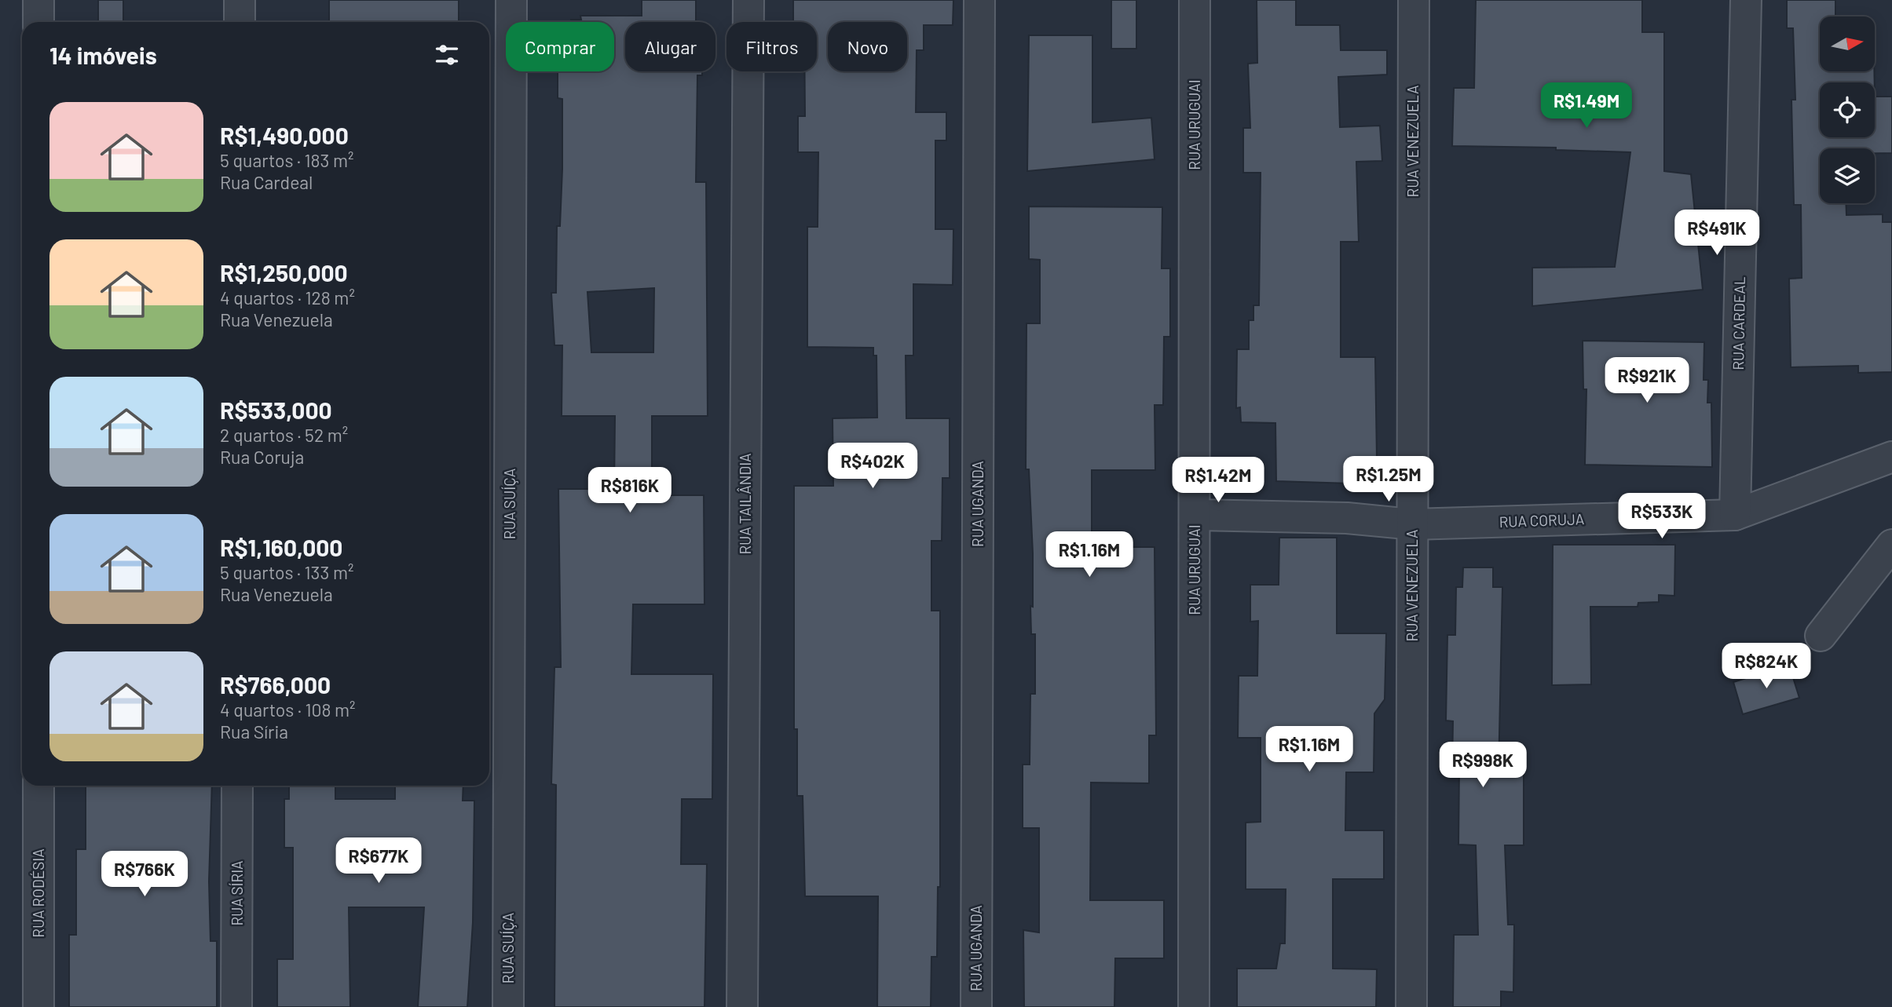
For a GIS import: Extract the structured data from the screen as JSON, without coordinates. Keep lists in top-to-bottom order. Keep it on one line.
{"streets":{"street":["RUA URUGUAI","RUA VENEZUELA","RUA CARDEAL","RUA SUÍÇA","RUA TAILÂNDIA","RUA UGANDA","RUA CORUJA","RUA RODÉSIA","RUA SÍRIA"]},"crossings":[["RUA URUGUAI","RUA CORUJA"],["RUA VENEZUELA","RUA CORUJA"],["RUA CARDEAL","RUA CORUJA"]],"north":"right","page":{"chip":["Comprar","Alugar","Filtros","Novo"],"heading":"14 imóveis","price":["R$1.49M","R$491K","R$921K","R$402K","R$1.25M","R$1.42M","R$816K","R$533K","R$1.16M","R$824K","R$1.16M","R$998K","R$677K","R$766K"],"list":[{"name":"R$1,490,000","note":"5 quartos · 183 m² · Rua Cardeal"},{"name":"R$1,250,000","note":"4 quartos · 128 m² · Rua Venezuela"},{"name":"R$533,000","note":"2 quartos · 52 m² · Rua Coruja"},{"name":"R$1,160,000","note":"5 quartos · 133 m² · Rua Venezuela"},{"name":"R$766,000","note":"4 quartos · 108 m² · Rua Síria"}]}}
